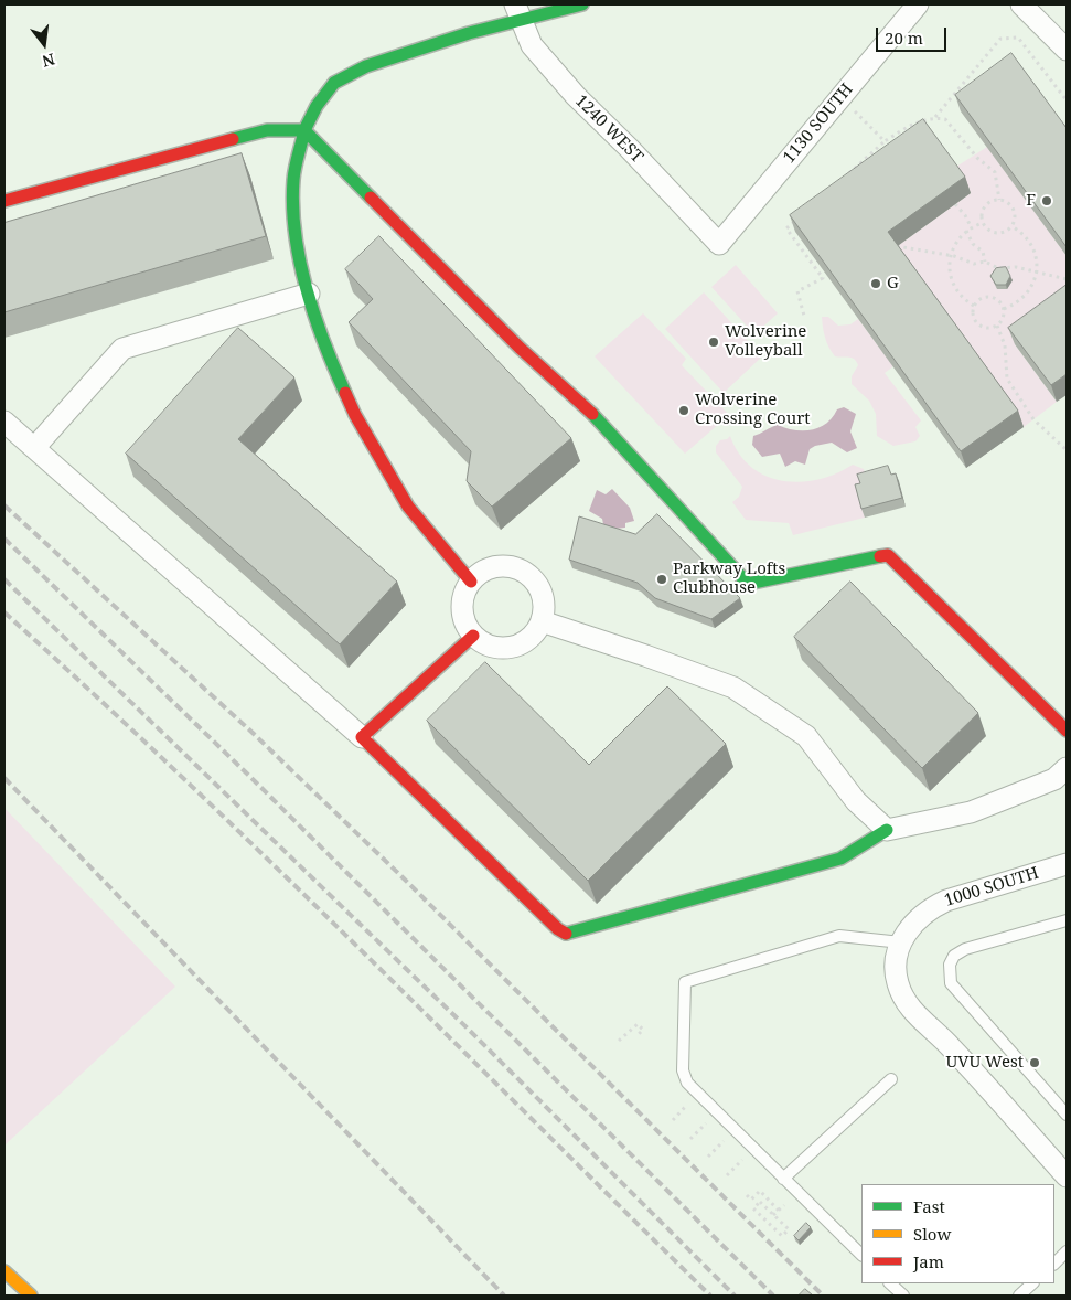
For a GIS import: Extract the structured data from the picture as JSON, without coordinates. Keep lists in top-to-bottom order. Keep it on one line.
{"streets":{"street":["1130 SOUTH","1240 WEST","1000 SOUTH"]},"crossings":[["1130 SOUTH","1240 WEST"]],"places":["F","G","Wolverine Volleyball","Wolverine Crossing Court","Parkway Lofts Clubhouse","UVU West"],"legend":["Fast","Slow","Jam"],"scale_bar":"20 m","north":"bottom"}
